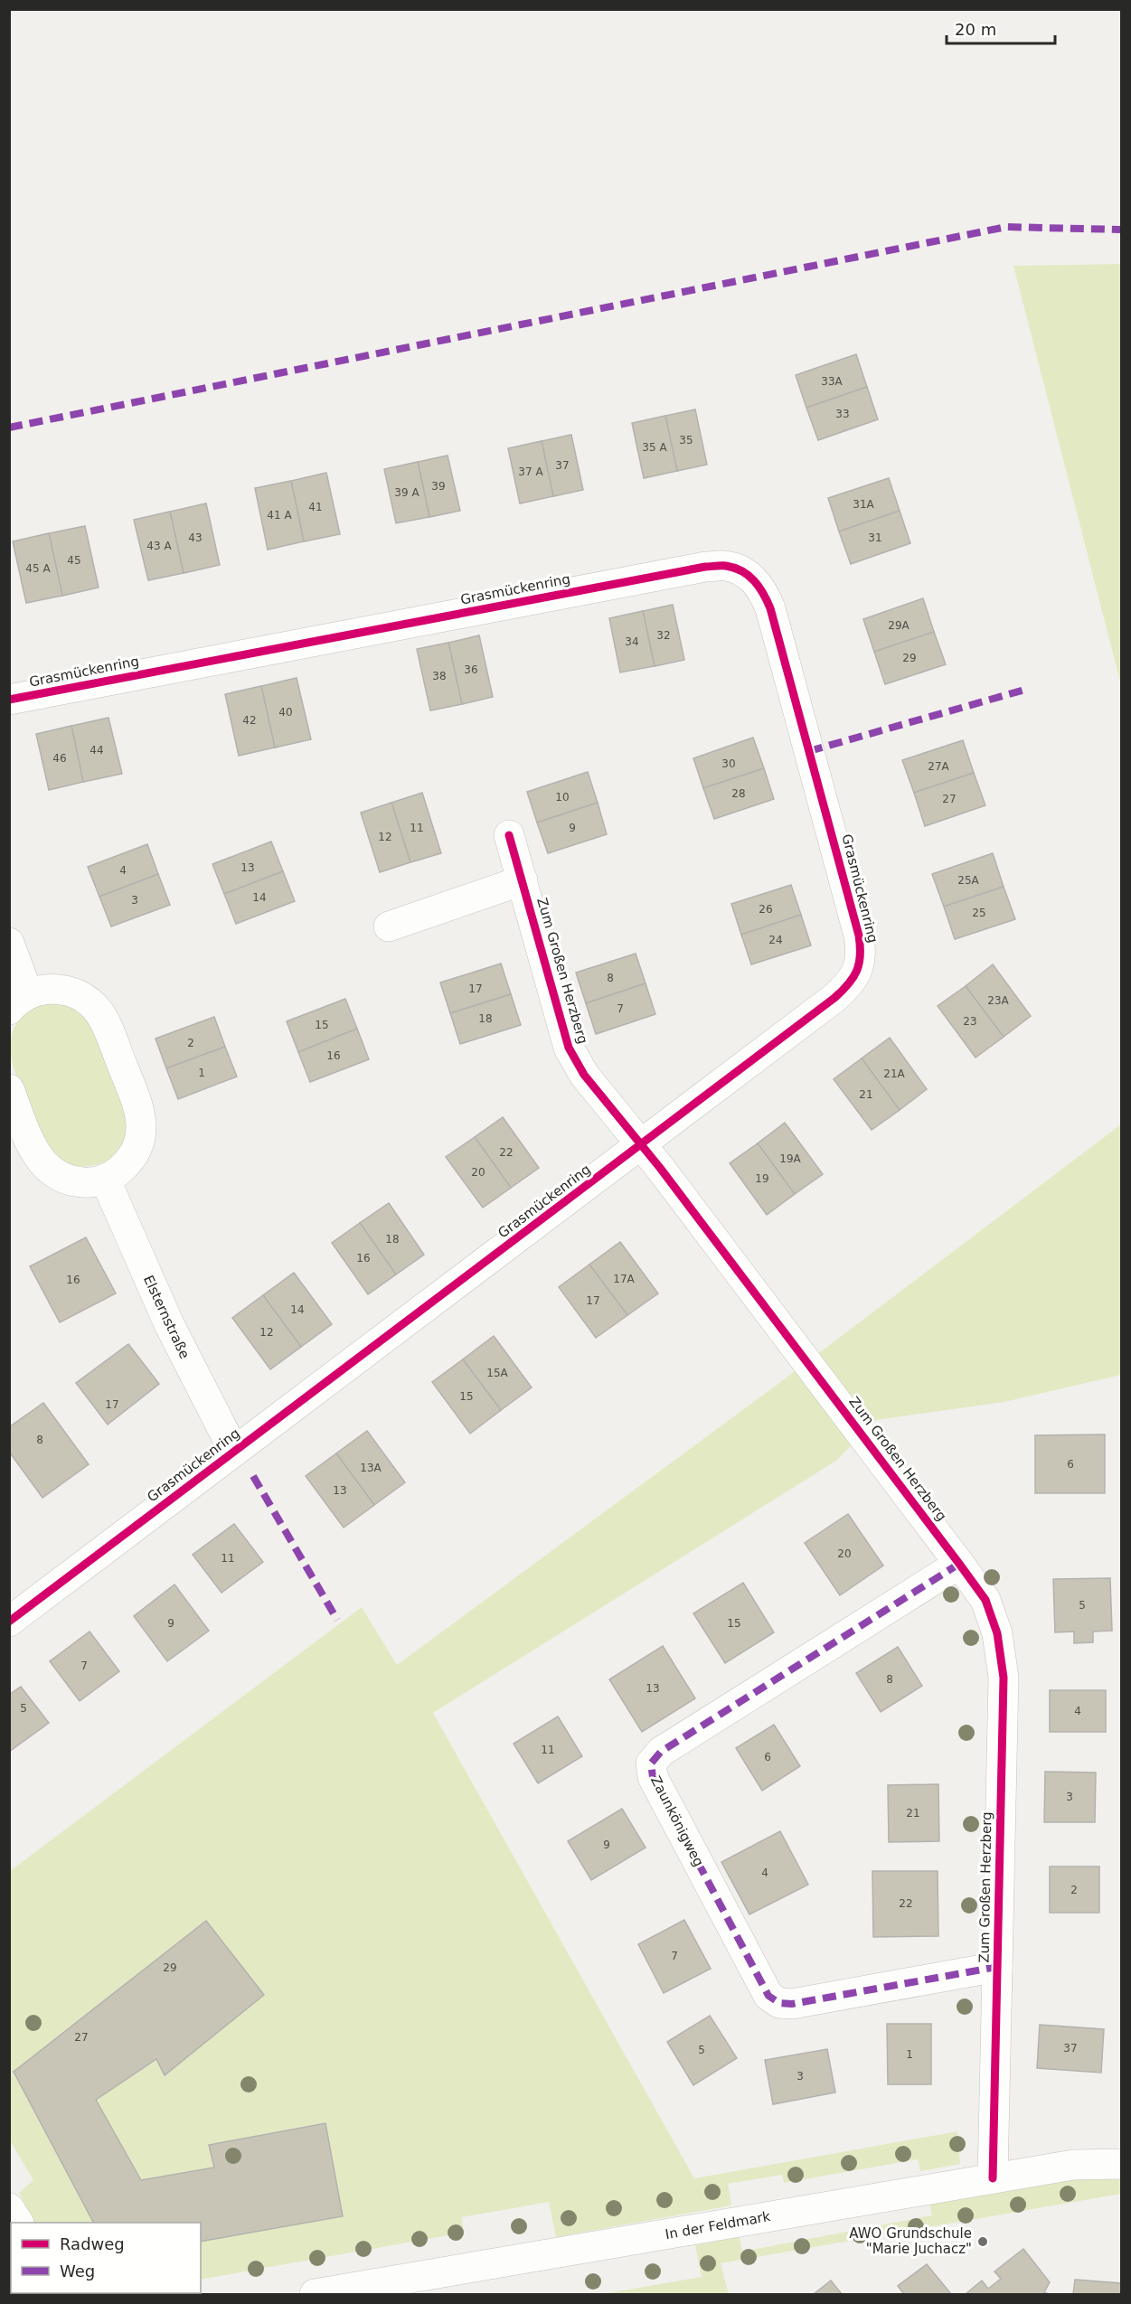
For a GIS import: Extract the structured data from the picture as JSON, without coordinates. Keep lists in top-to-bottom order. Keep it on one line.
{"streets":{"street":["Grasmückenring","Zum Großen Herzberg","Elsternstraße","Zaunkönigweg","In der Feldmark"]},"crossings":[["Grasmückenring","Zum Großen Herzberg"],["Grasmückenring","Elsternstraße"],["Zum Großen Herzberg","Zaunkönigweg"],["Zum Großen Herzberg","In der Feldmark"]],"places":["AWO Grundschule \"Marie Juchacz\""],"house_numbers":["33A","33","35","35 A","37","37 A","39","39 A","31A","41","41 A","43","31","43 A","45","45 A","29A","32","34","29","36","38","40","42","44","46","30","27A","28","10","27","11","9","12","13","4","25A","14","3","26","25","24","8","17","23A","7","18","23","15","2","16","1","21A","21","22","19A","20","19","18","16","17A","16","17","14","12","15A","15","17","8","6","13A","13","20","11","5","9","15","7","8","13","5","4","11","6","3","21","9","4","2","22","7","29","27","37","5","1","3"],"legend":["Radweg","Weg"],"scale_bar":"20 m"}
